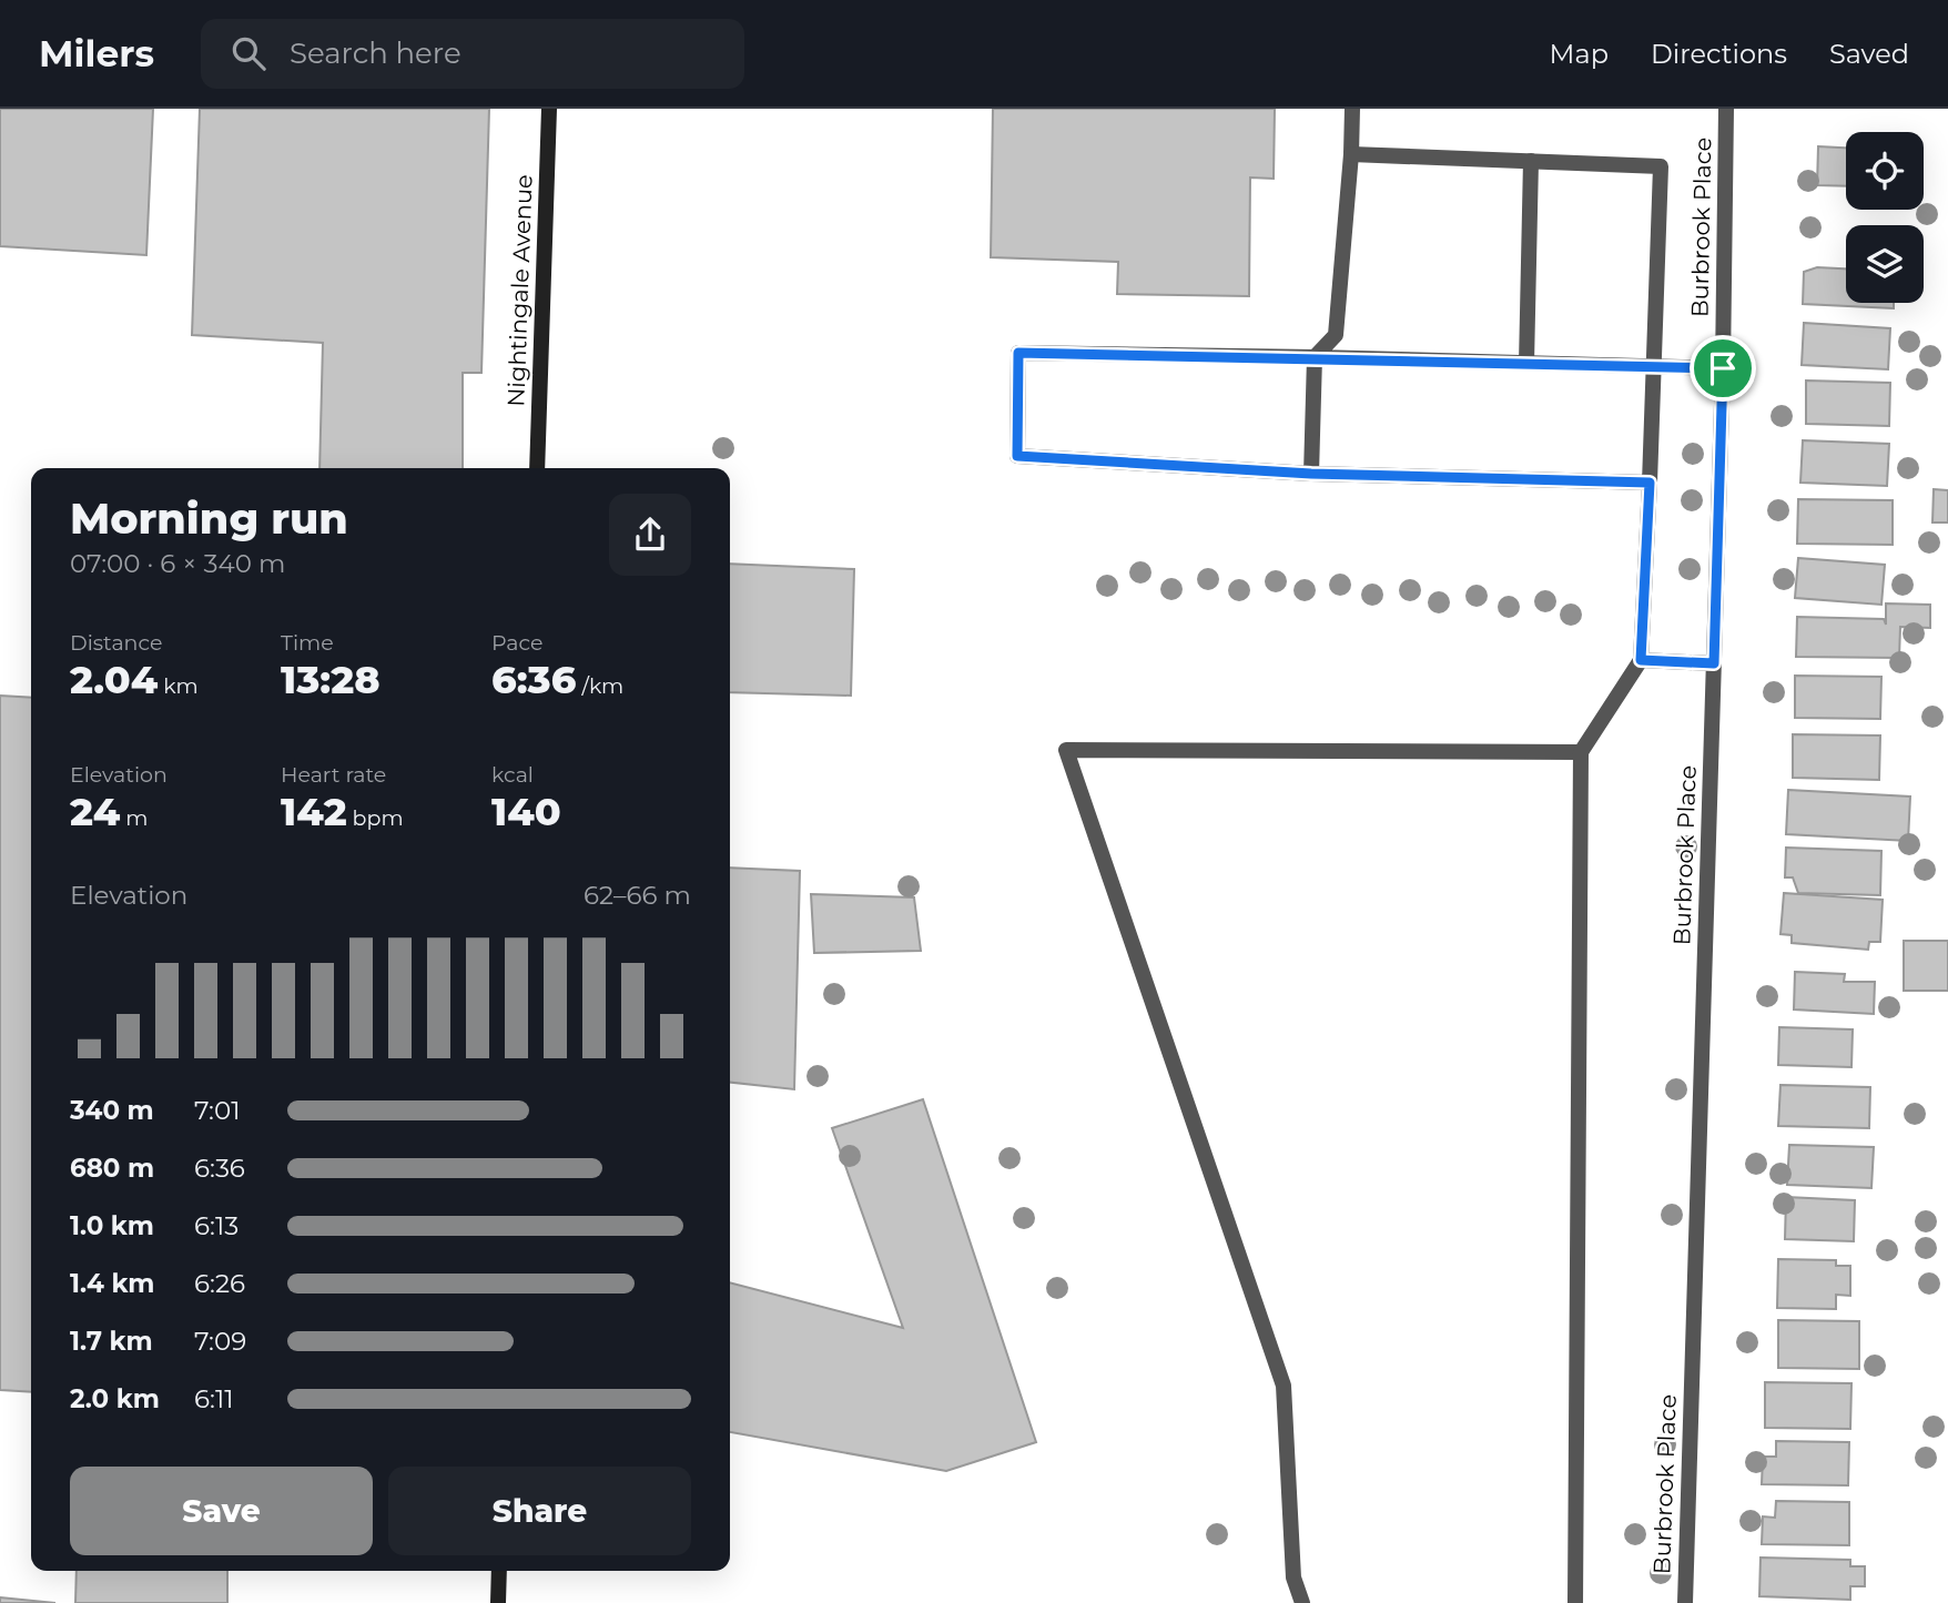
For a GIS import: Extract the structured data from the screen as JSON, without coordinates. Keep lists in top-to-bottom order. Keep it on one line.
{"streets":{"street":["Burbrook Place","Nightingale Avenue"]},"page":{"header":"Milers","search":"Search here","nav":["Map","Directions","Saved"],"heading":["Morning run","07:00 · 6 × 340 m"],"stats":[["Distance","2.04 km"],["Time","13:28"],["Pace","6:36 /km"],["Elevation","24 m"],["Heart rate","142 bpm"],["kcal","140"]],"chart":["Elevation","62–66 m"],"list":[{"name":"340 m","note":"7:01"},{"name":"680 m","note":"6:36"},{"name":"1.0 km","note":"6:13"},{"name":"1.4 km","note":"6:26"},{"name":"1.7 km","note":"7:09"},{"name":"2.0 km","note":"6:11"}],"buttons":["Save","Share"]}}
